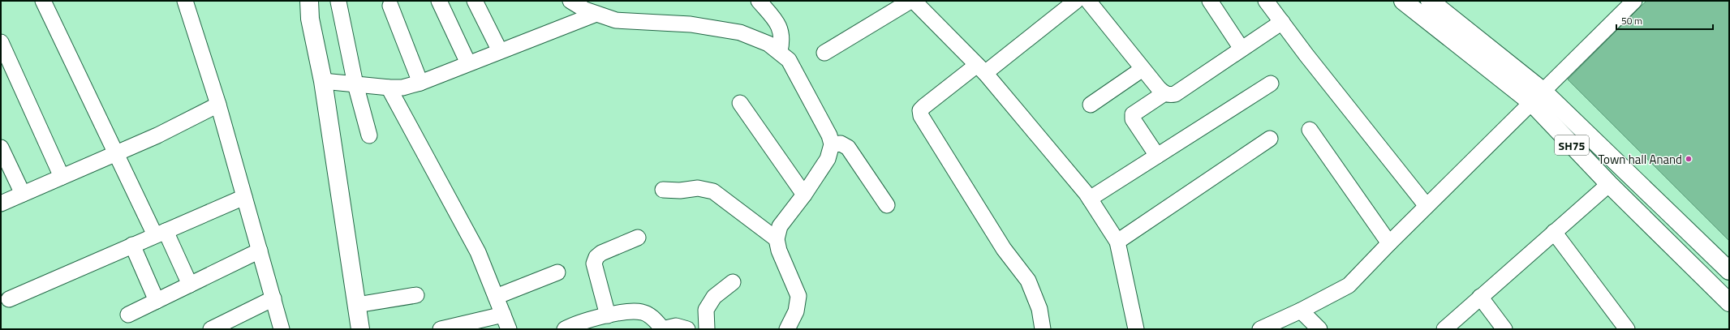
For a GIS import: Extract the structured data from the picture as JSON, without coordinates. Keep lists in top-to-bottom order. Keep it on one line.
{"streets":{"main road":["SH75"]},"places":["Town hall Anand"],"scale_bar":"50 m"}
